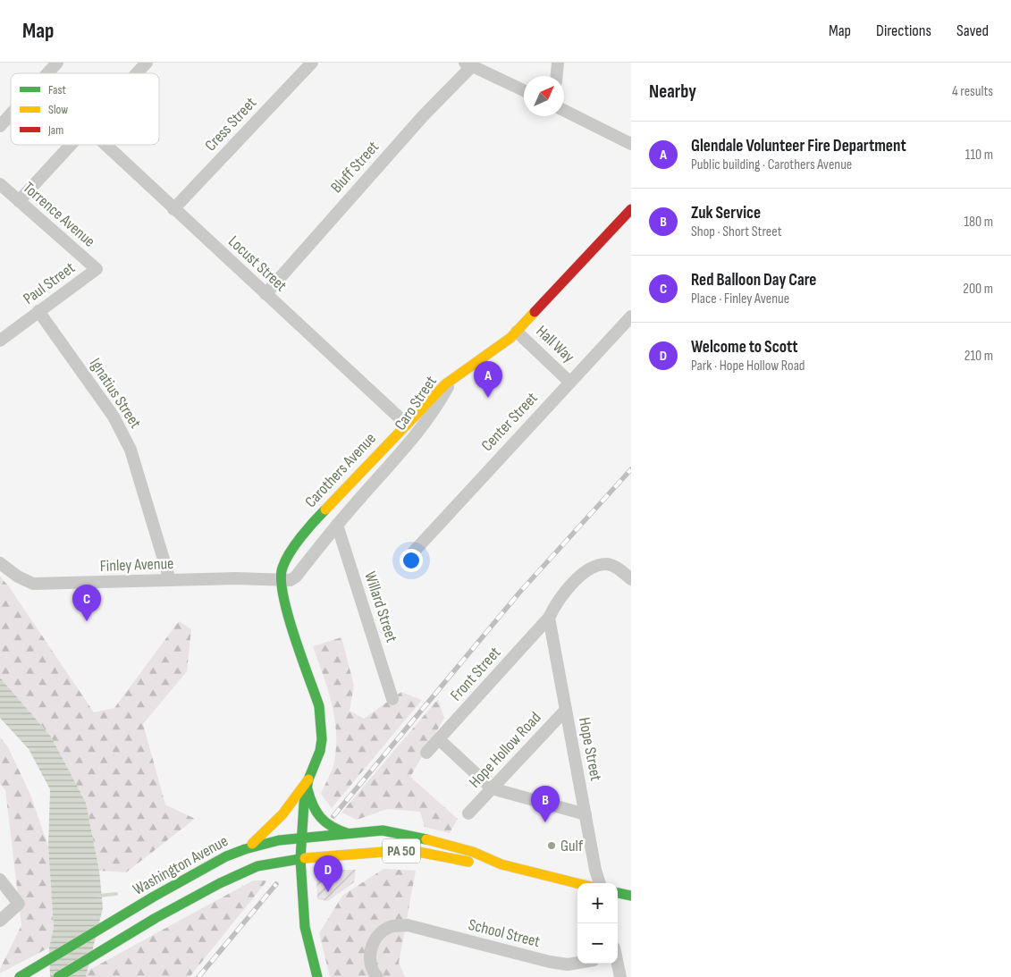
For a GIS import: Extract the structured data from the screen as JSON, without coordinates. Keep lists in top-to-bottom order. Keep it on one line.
{"streets":{"main road":["Carothers Avenue","PA 50","Washington Avenue"],"street":["Cress Street","Bluff Street","Torrence Avenue","Locust Street","Paul Street","Hall Way","Ignatius Street","Caro Street","Center Street","Finley Avenue","Willard Street","Front Street","Hope Street","Hope Hollow Road","School Street"]},"crossings":[["Cress Street","Locust Street"],["Bluff Street","Locust Street"],["Torrence Avenue","Paul Street"],["Locust Street","Carothers Avenue"],["Paul Street","Ignatius Street"],["Hall Way","Center Street"],["Hall Way","Carothers Avenue"],["Ignatius Street","Finley Avenue"],["Caro Street","Carothers Avenue"],["Caro Street","Finley Avenue"],["Caro Street","Willard Street"],["Carothers Avenue","Finley Avenue"],["Carothers Avenue","Washington Avenue"],["Front Street","Hope Street"],["Hope Street","Hope Hollow Road"]],"places":["Gulf"],"legend":["Fast","Slow","Jam"],"north":"top right","page":{"header":"Map","nav":["Map","Directions","Saved"],"heading":["Nearby","4 results"],"list":[{"mark":"A","name":"Glendale Volunteer Fire Department","note":"Public building · Carothers Avenue","value":"110 m"},{"mark":"B","name":"Zuk Service","note":"Shop · Short Street","value":"180 m"},{"mark":"C","name":"Red Balloon Day Care","note":"Place · Finley Avenue","value":"200 m"},{"mark":"D","name":"Welcome to Scott","note":"Park · Hope Hollow Road","value":"210 m"}],"pins":["A","C","B","D"],"map_buttons":["+","−"]}}
